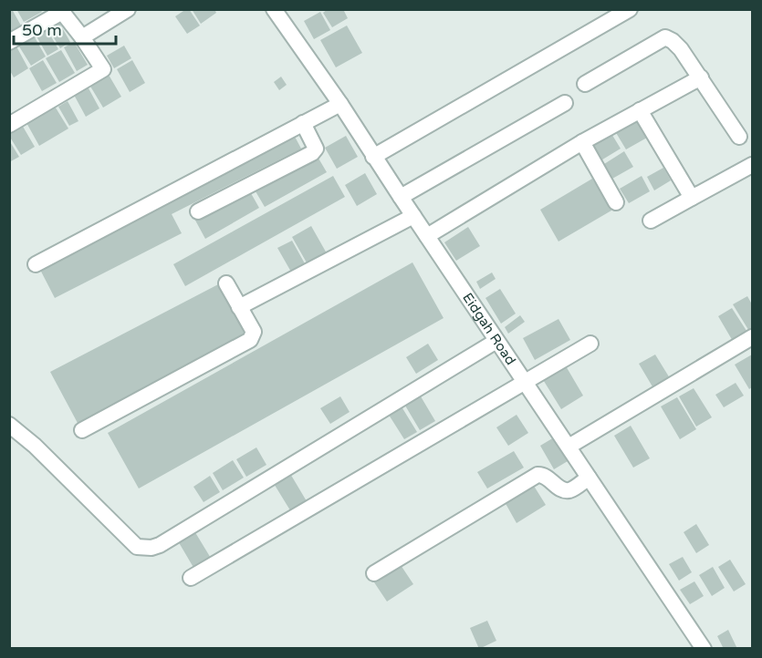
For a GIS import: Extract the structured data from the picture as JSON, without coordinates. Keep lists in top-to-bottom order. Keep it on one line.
{"streets":{"street":["Eidgah Road"]},"scale_bar":"50 m"}
